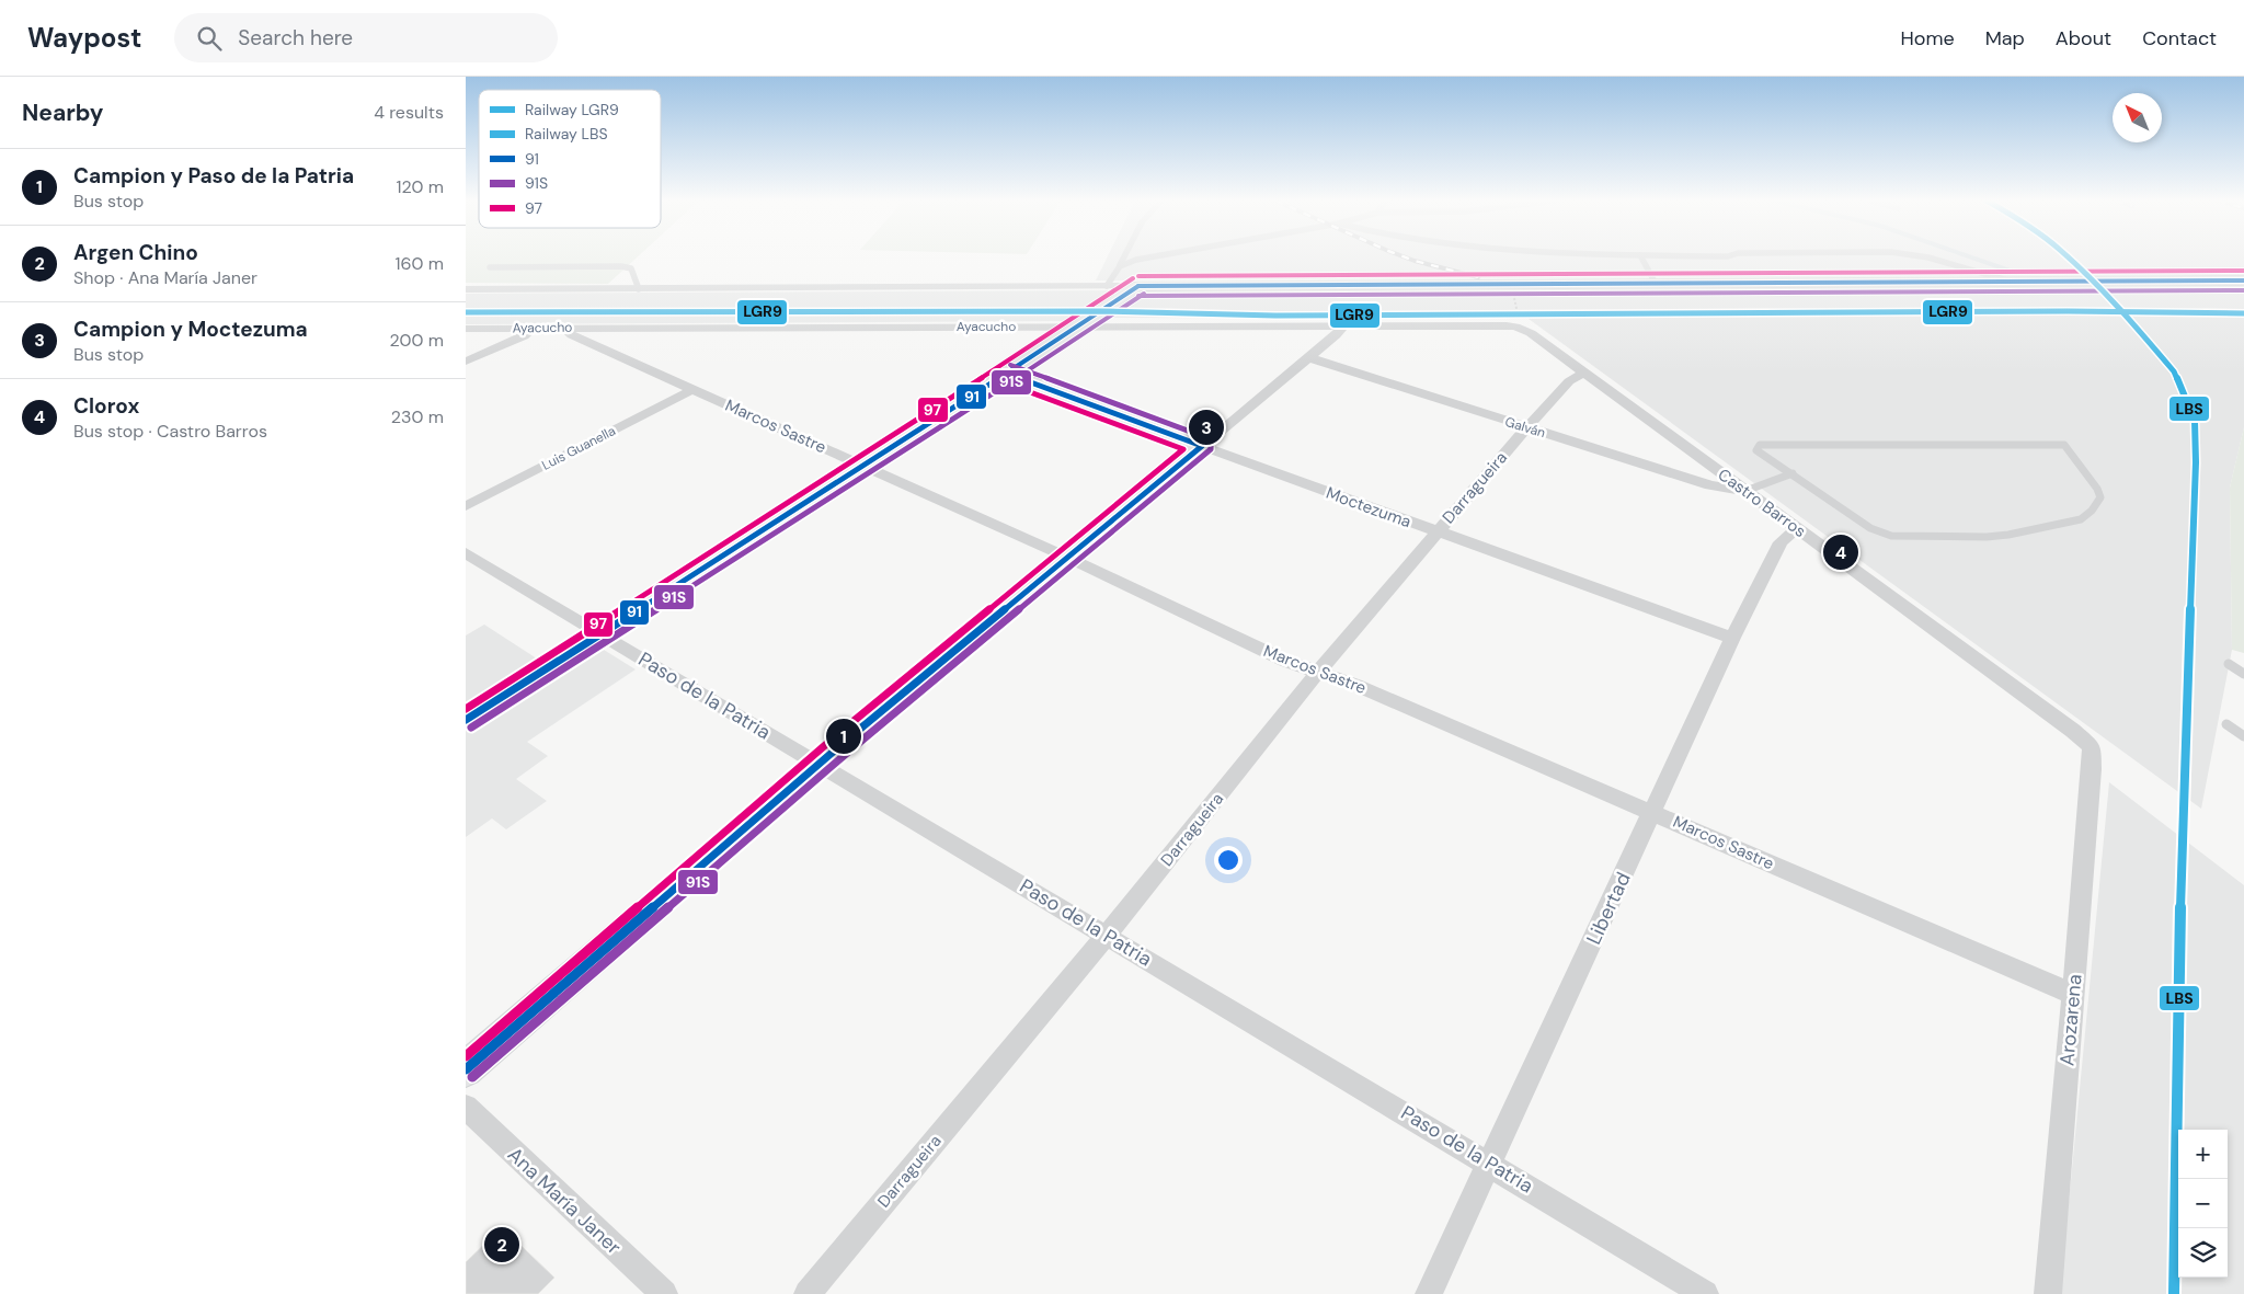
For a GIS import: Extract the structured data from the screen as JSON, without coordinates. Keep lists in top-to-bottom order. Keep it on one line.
{"streets":{"street":["Ayacucho","Marcos Sastre","Galván","Luis Guanella","Darragueira","Castro Barros","Moctezuma","Paso de la Patria","Libertad","Arozarena","Ana María Janer"]},"crossings":[["Ayacucho","Marcos Sastre"],["Ayacucho","Castro Barros"],["Marcos Sastre","Luis Guanella"],["Marcos Sastre","Darragueira"],["Marcos Sastre","Libertad"],["Marcos Sastre","Arozarena"],["Galván","Darragueira"],["Galván","Castro Barros"],["Darragueira","Castro Barros"],["Darragueira","Moctezuma"],["Darragueira","Paso de la Patria"],["Castro Barros","Libertad"],["Castro Barros","Arozarena"],["Moctezuma","Libertad"],["Paso de la Patria","Libertad"]],"lines":["rail line LBS","transit line 97","transit line 91","transit line 91S","rail line LGR9"],"legend":["Railway LGR9","Railway LBS","91","91S","97"],"north":"top left","page":{"header":"Waypost","search":"Search here","nav":["Home","Map","About","Contact"],"heading":["Nearby","4 results"],"list":[{"mark":"1","name":"Campion y Paso de la Patria","note":"Bus stop","value":"120 m"},{"mark":"2","name":"Argen Chino","note":"Shop · Ana María Janer","value":"160 m"},{"mark":"3","name":"Campion y Moctezuma","note":"Bus stop","value":"200 m"},{"mark":"4","name":"Clorox","note":"Bus stop · Castro Barros","value":"230 m"}],"pins":["3","4","1","2"],"map_buttons":["+","−"]}}
